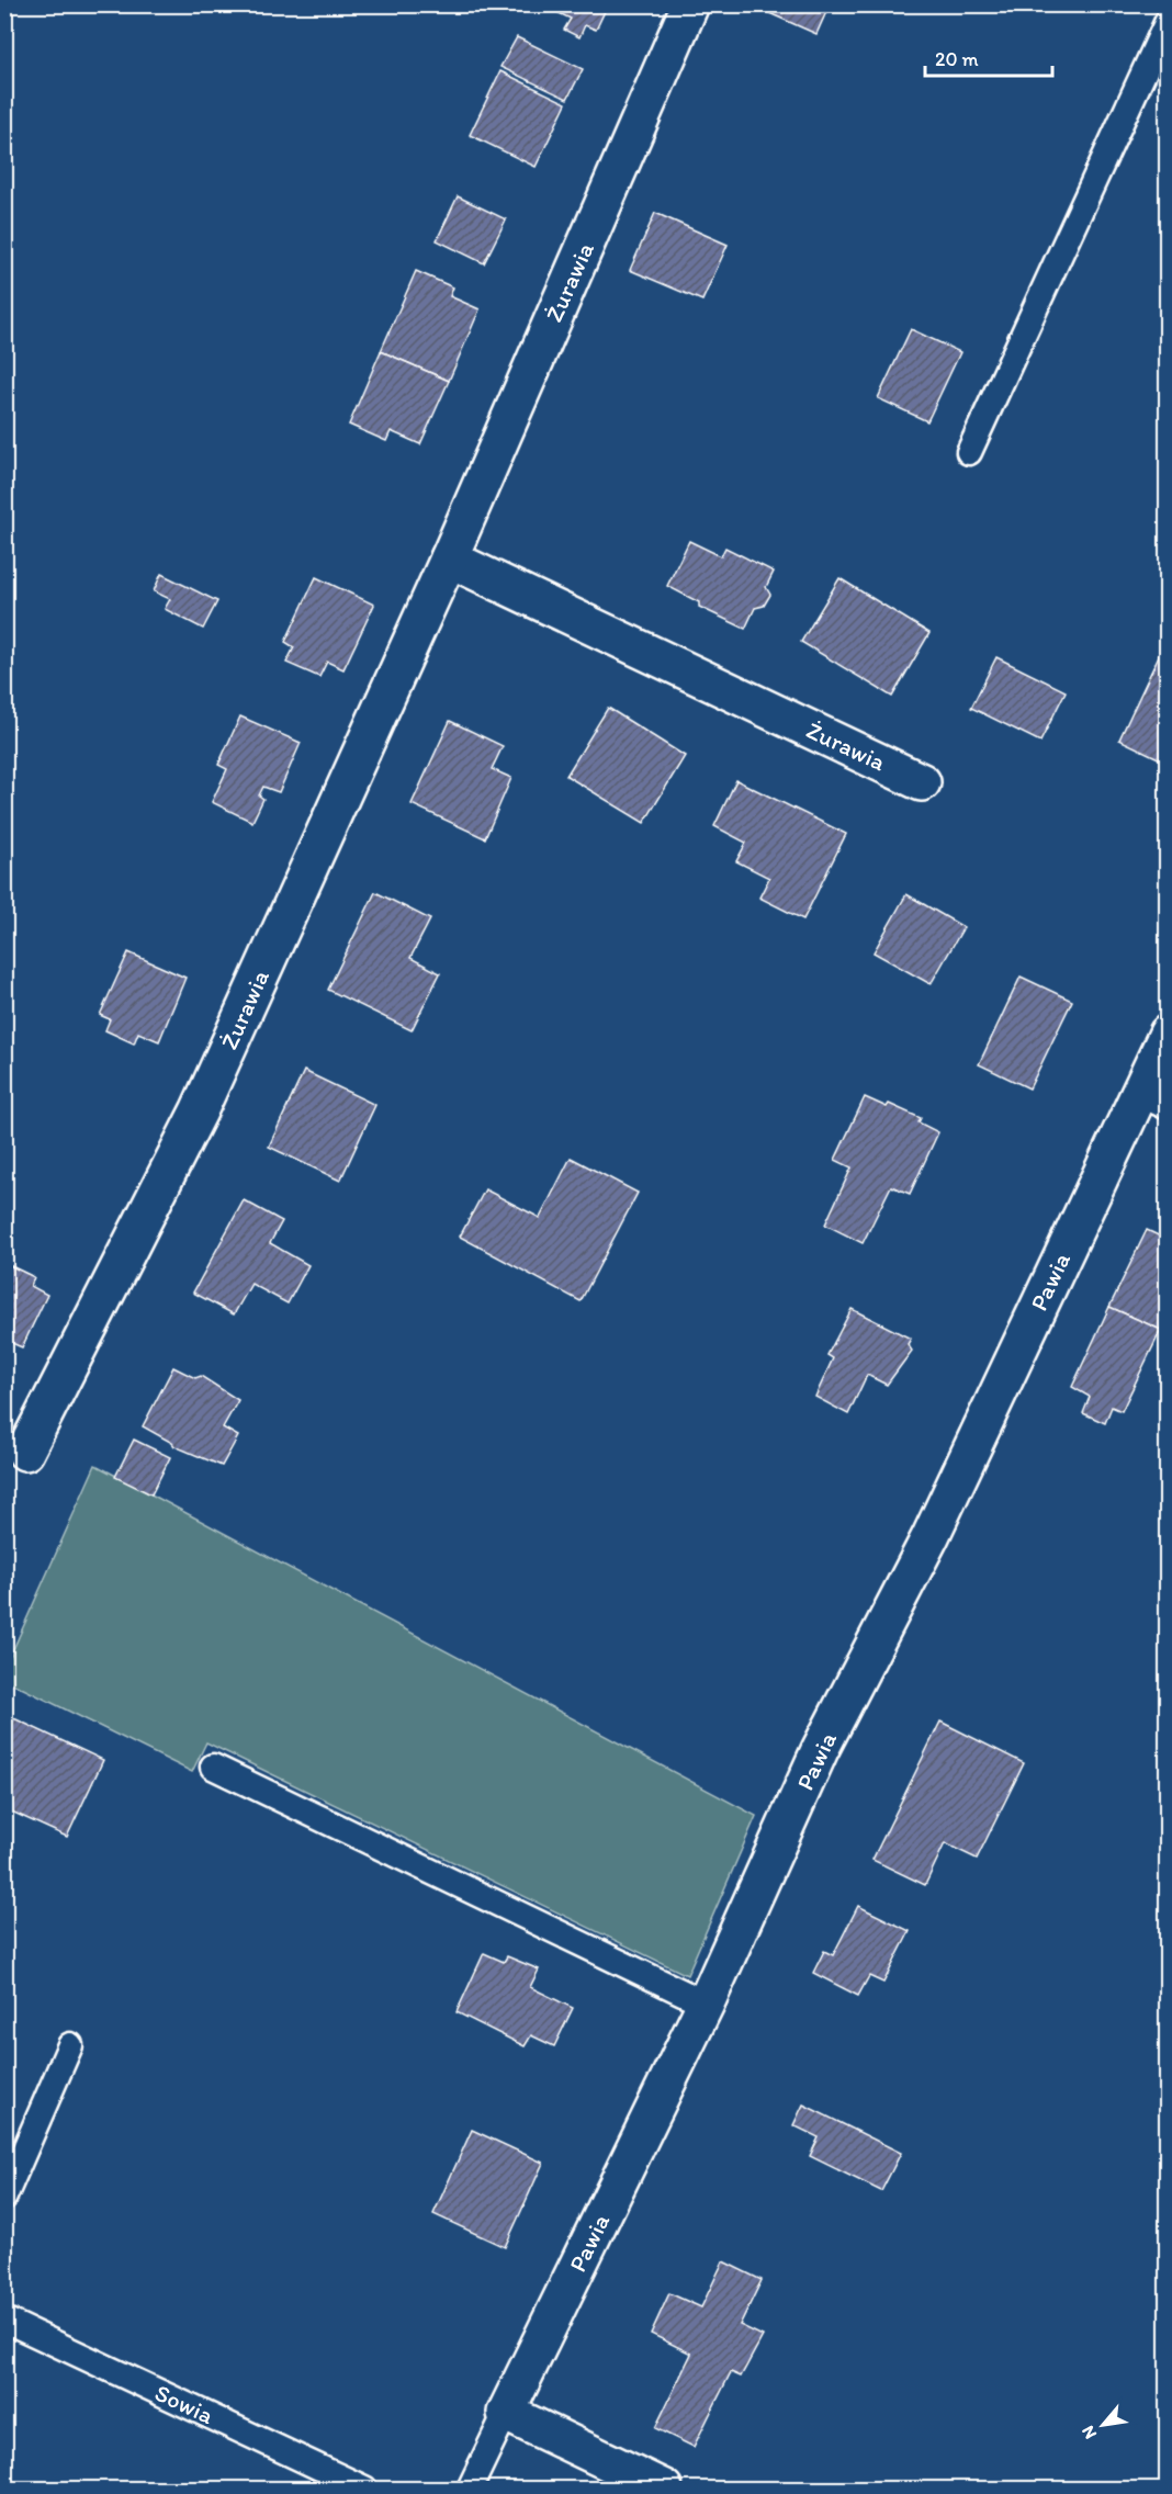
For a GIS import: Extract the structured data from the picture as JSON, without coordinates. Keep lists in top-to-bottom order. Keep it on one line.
{"streets":{"street":["Żurawia","Pawia"],"lane":["Sowia"]},"scale_bar":"20 m","north":"bottom left"}
